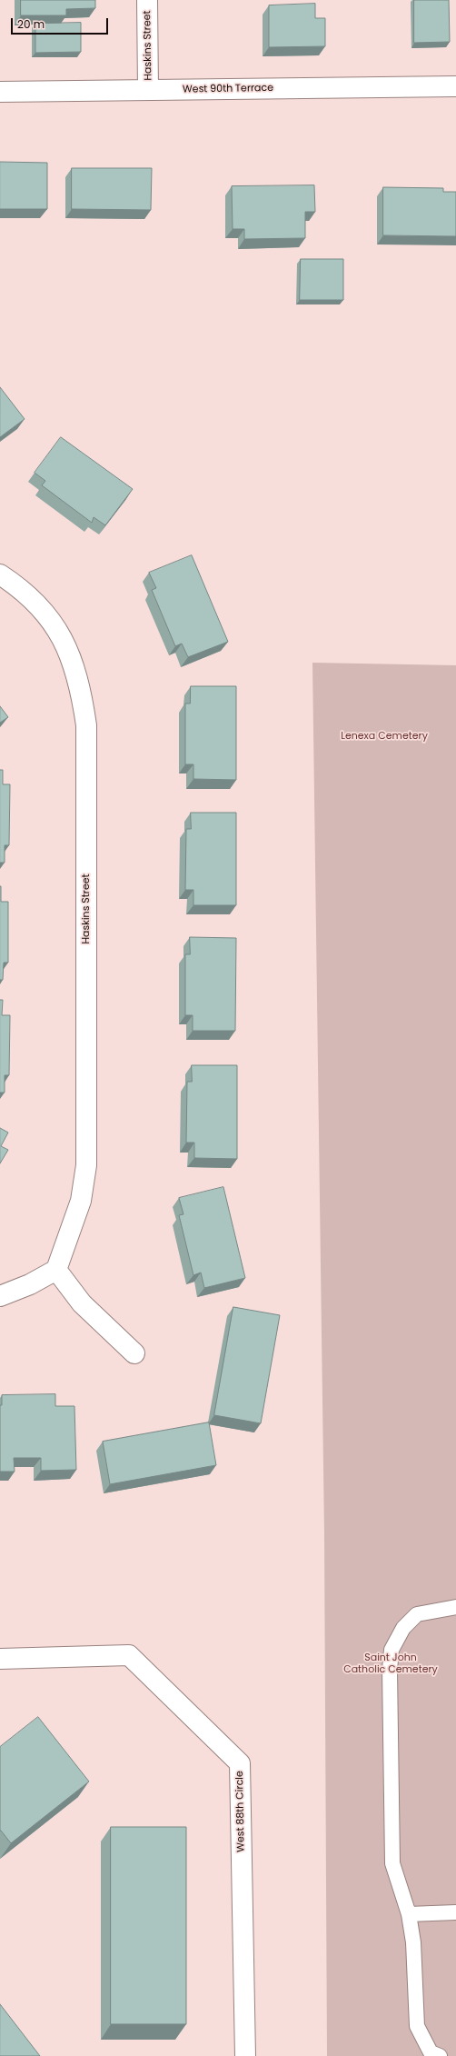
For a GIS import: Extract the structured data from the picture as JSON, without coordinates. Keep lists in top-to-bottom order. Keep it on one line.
{"streets":{"street":["Haskins Street","West 90th Terrace","West 88th Circle"]},"crossings":[["Haskins Street","West 90th Terrace"]],"parks":["Lenexa Cemetery","Saint John Catholic Cemetery"],"scale_bar":"20 m"}
